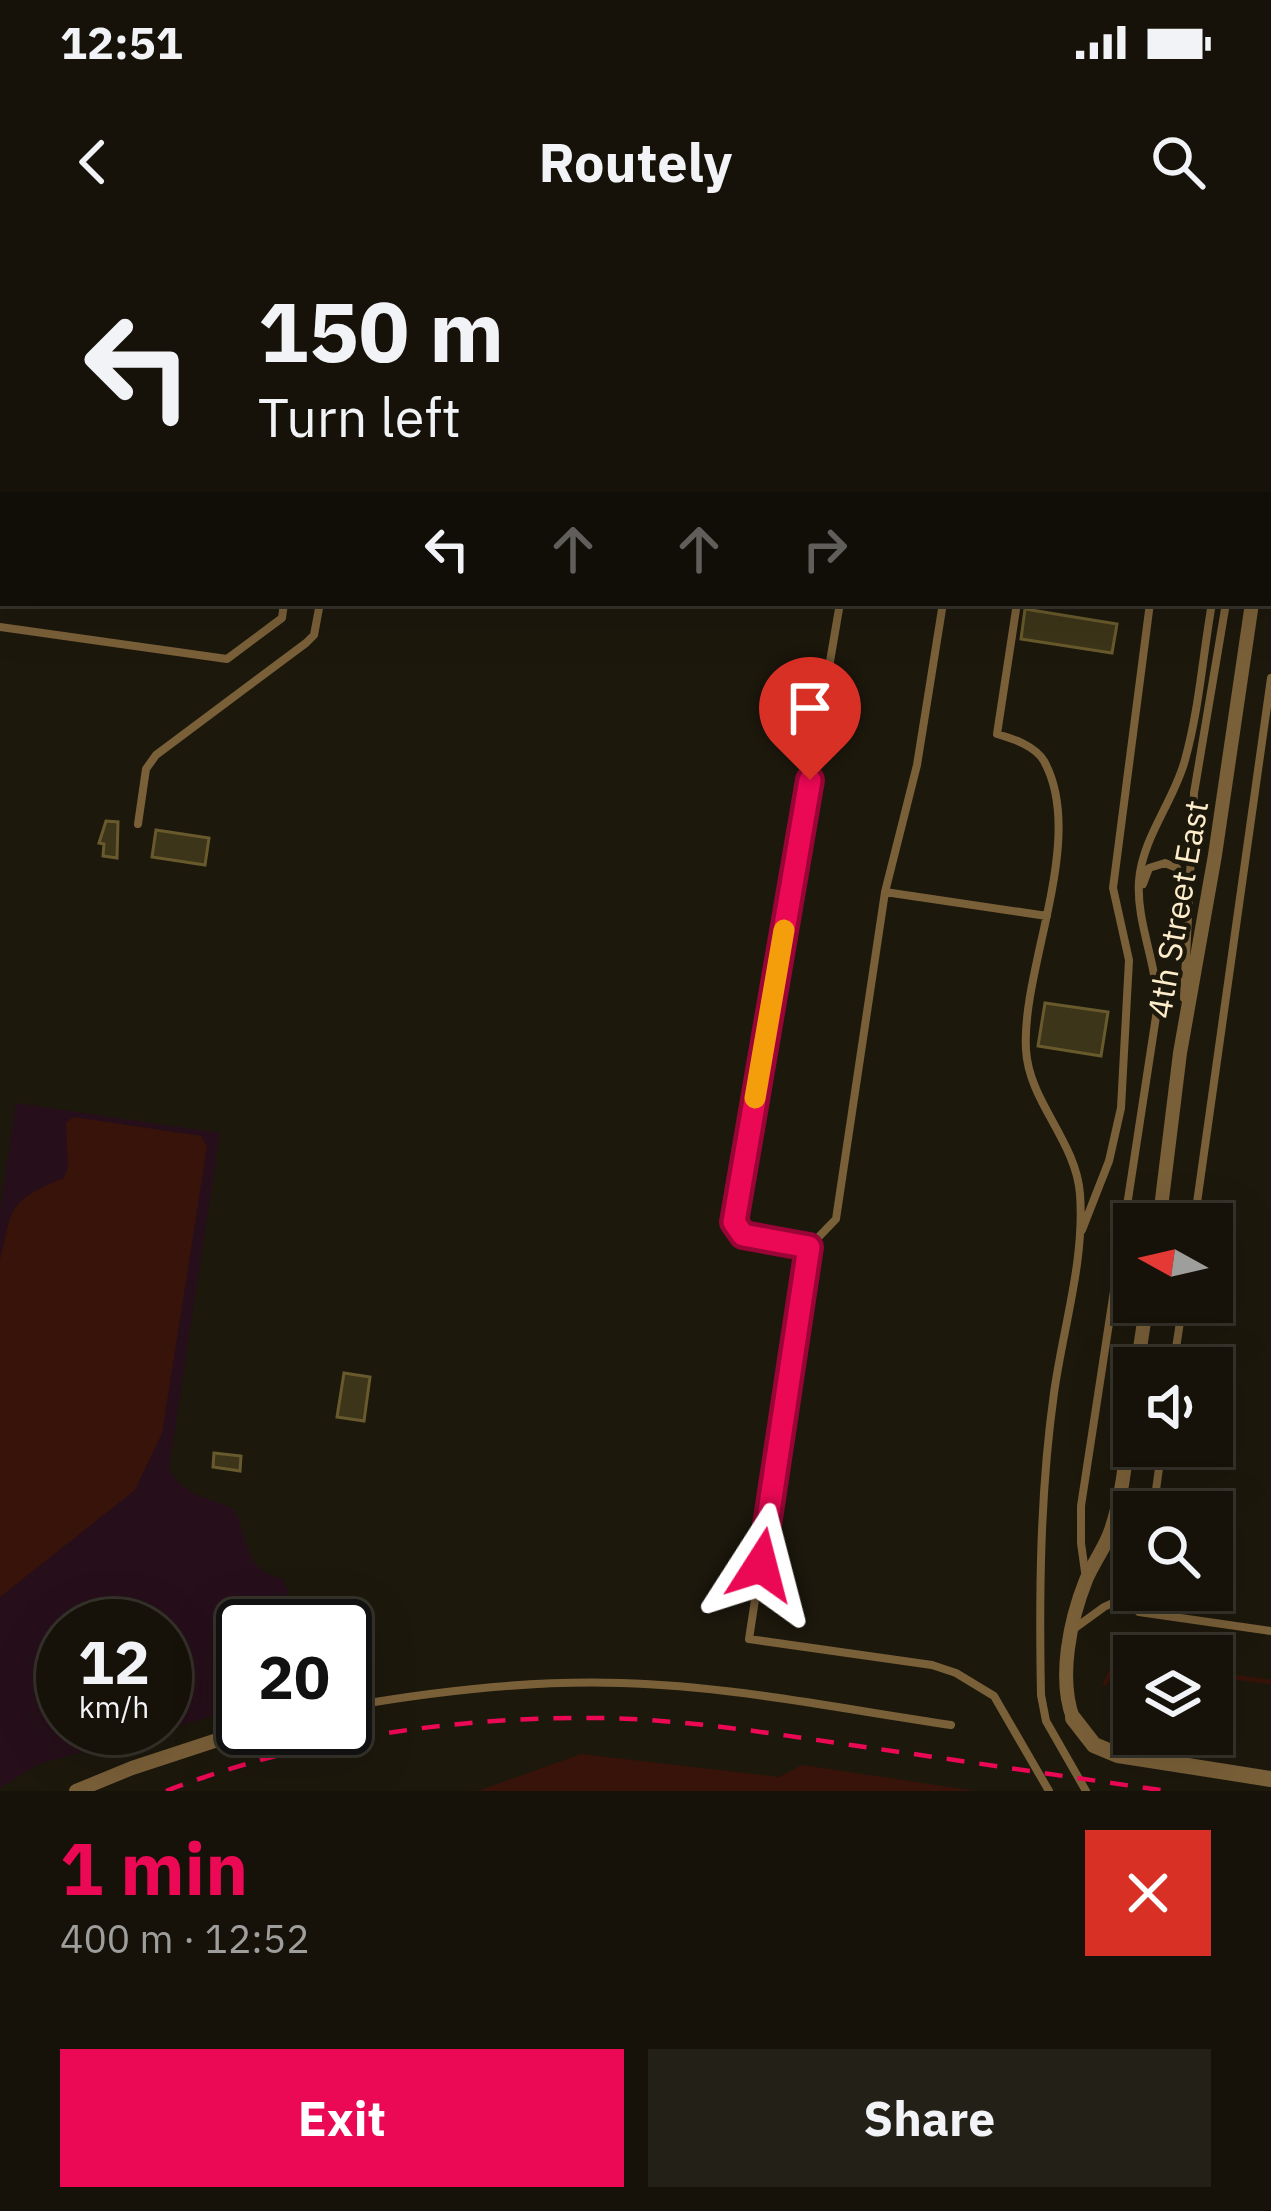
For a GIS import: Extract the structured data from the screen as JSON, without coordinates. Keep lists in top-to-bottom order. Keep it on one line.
{"streets":{"street":["4th Street East"]},"north":"left","page":{"status":"12:51","header":"Routely","turn":["150 m","Turn left"],"speed":"12 km/h","limit":"20","heading":["1 min","400 m · 12:52"],"buttons":["Exit","Share"]}}
